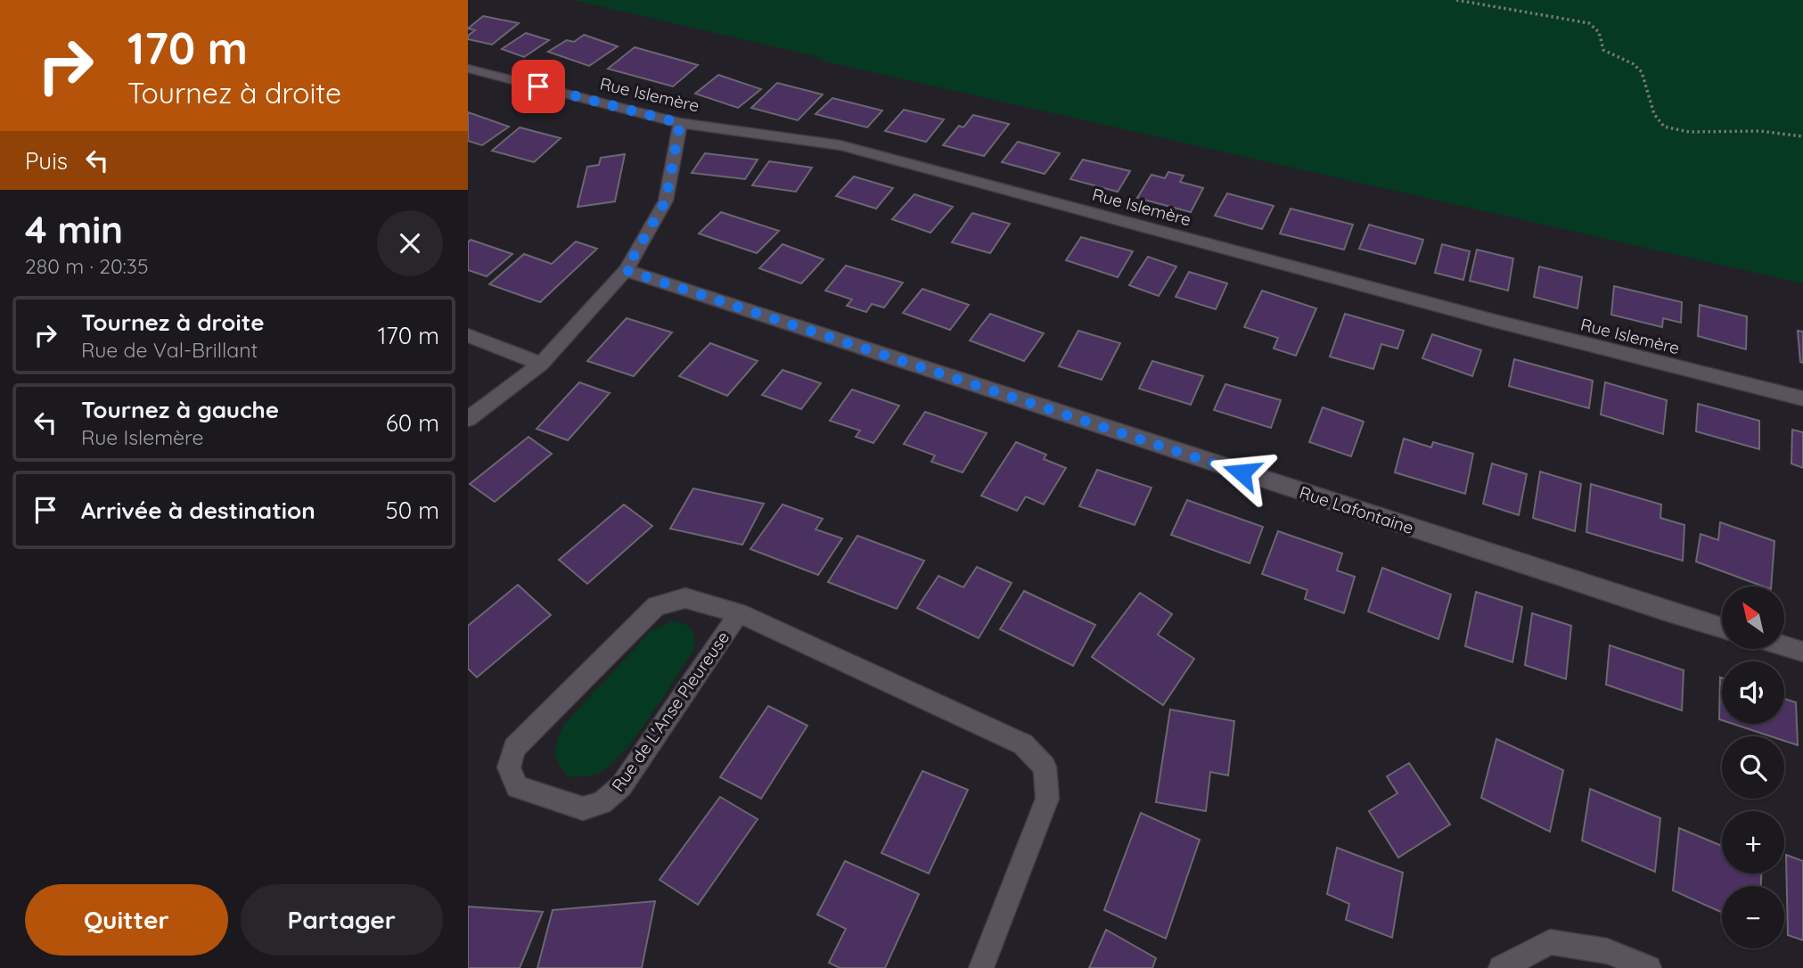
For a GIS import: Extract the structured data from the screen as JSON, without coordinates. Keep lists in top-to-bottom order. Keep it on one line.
{"streets":{"street":["Rue Islemère","Rue Lafontaine","Rue de L'Anse Pleureuse"]},"north":"top left","page":{"turn":["170 m","Tournez à droite"],"then":"Puis","heading":["4 min","280 m · 20:35"],"list":[{"name":"Tournez à droite","note":"Rue de Val-Brillant","value":"170 m"},{"name":"Tournez à gauche","note":"Rue Islemère","value":"60 m"},{"name":"Arrivée à destination","value":"50 m"}],"map_buttons":["+","−"],"buttons":["Quitter","Partager"]}}
